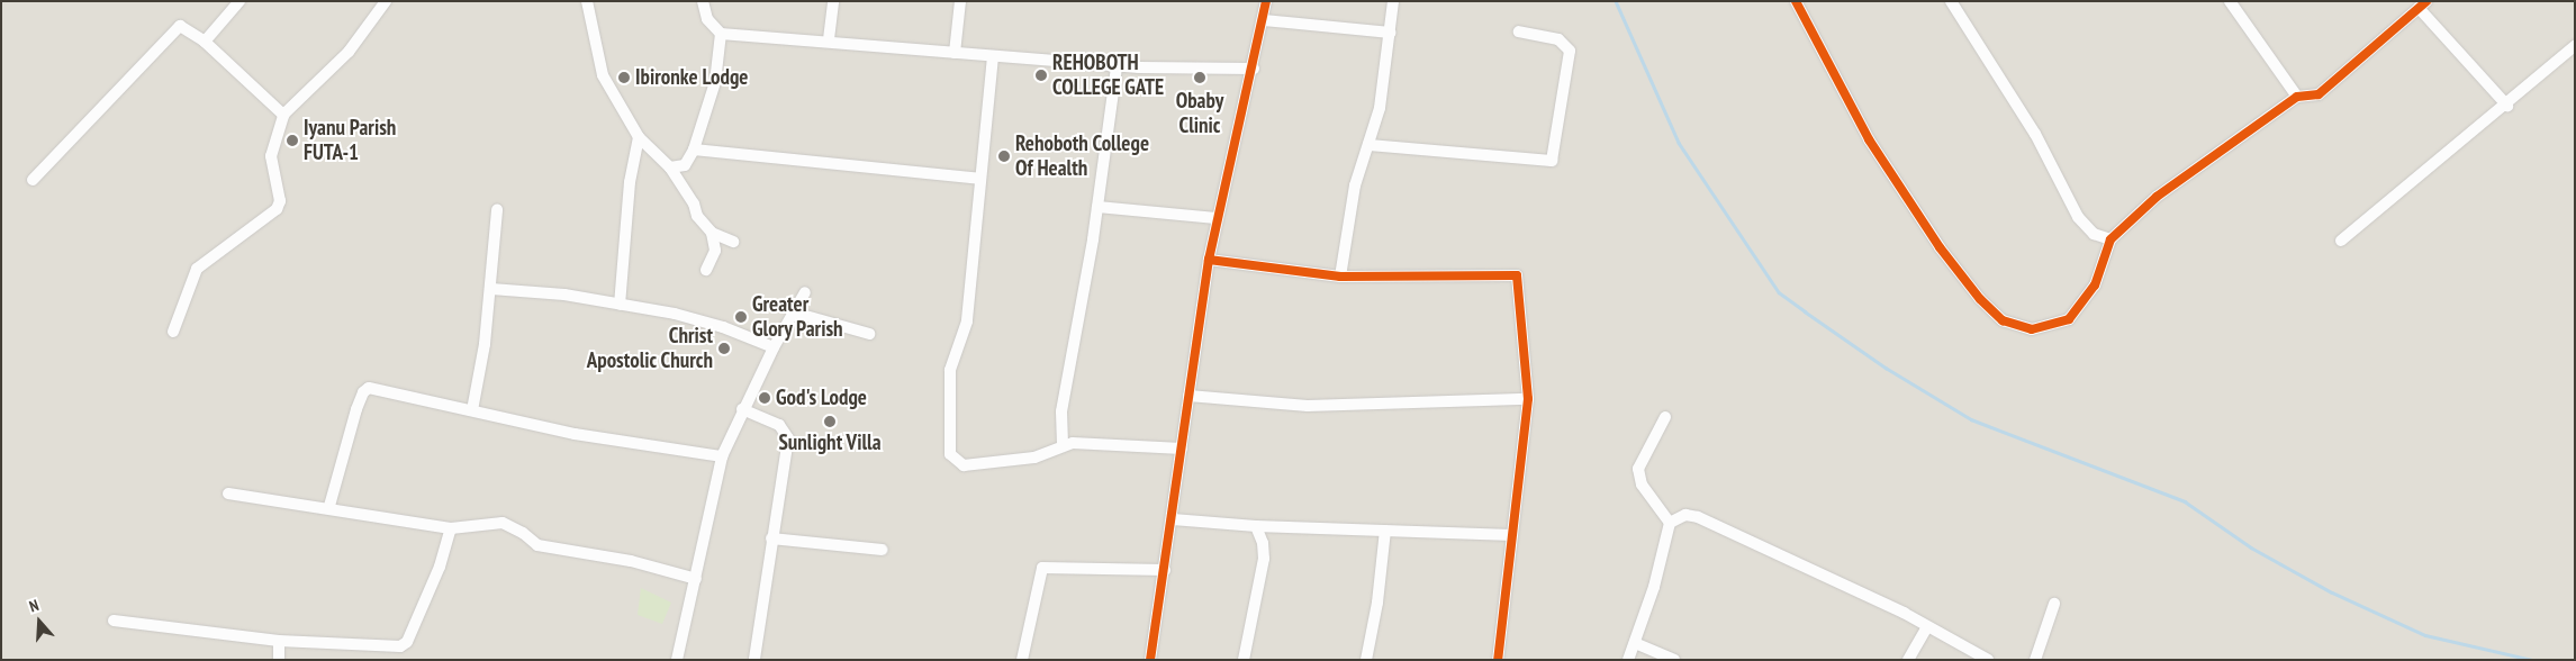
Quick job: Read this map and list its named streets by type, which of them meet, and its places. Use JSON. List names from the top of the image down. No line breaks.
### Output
{"places":["REHOBOTH COLLEGE GATE","Ibironke Lodge","Obaby Clinic","Iyanu Parish FUTA-1","Rehoboth College Of Health","Greater Glory Parish","Christ Apostolic Church","God's Lodge","Sunlight Villa"],"north":"top"}
